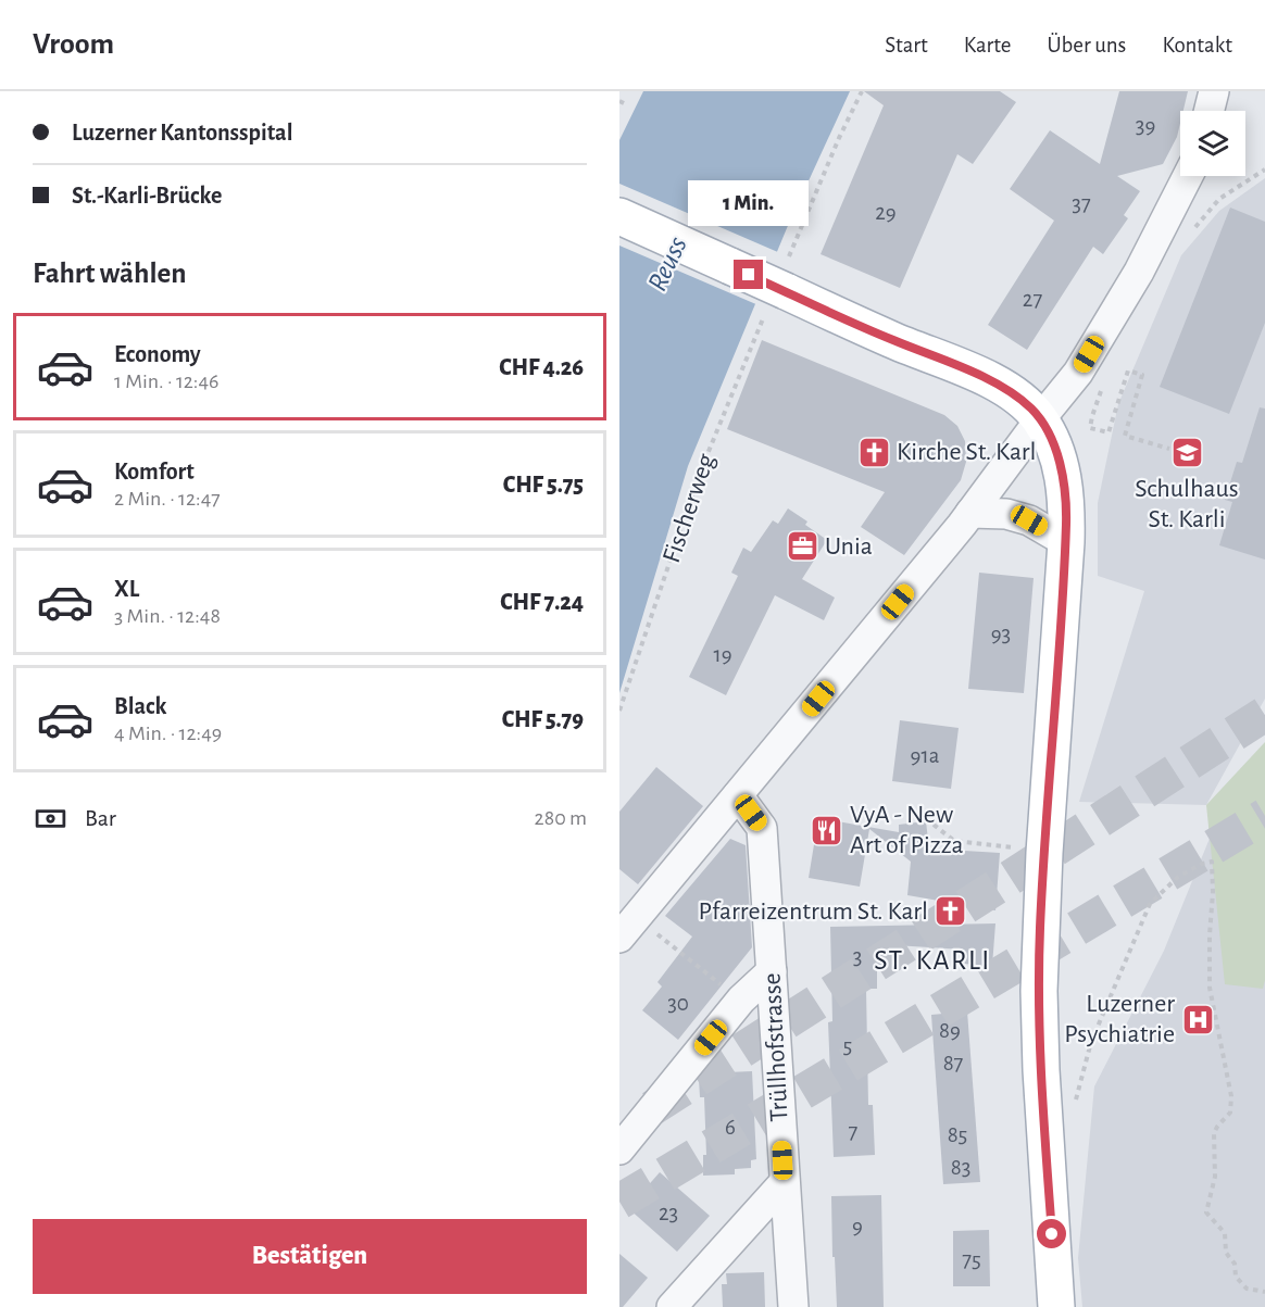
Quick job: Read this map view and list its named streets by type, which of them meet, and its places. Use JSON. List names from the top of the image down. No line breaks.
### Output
{"streets":{"street":["Trüllhofstrasse"],"path":["Fischerweg"]},"districts":["ST. KARLI"],"water":["Reuss"],"places":{"church":["Kirche St. Karl","Pfarreizentrum St. Karl"],"school or university":["Schulhaus St. Karli"],"office":["Unia"],"restaurant":["VyA - New Art of Pizza"],"hospital":["Luzerner Psychiatrie"]},"house_numbers":["39","37","29","27","93","19","91a","3","30","89","5","87","6","7","85","83","23","9","75"],"page":{"header":"Vroom","nav":["Start","Karte","Über uns","Kontakt"],"banner":["Luzerner Kantonsspital","St.-Karli-Brücke"],"bubble":"1 Min.","heading":"Fahrt wählen","list":[{"name":"Economy","note":"1 Min. · 12:46","value":"CHF 4.26"},{"name":"Komfort","note":"2 Min. · 12:47","value":"CHF 5.75"},{"name":"XL","note":"3 Min. · 12:48","value":"CHF 7.24"},{"name":"Black","note":"4 Min. · 12:49","value":"CHF 5.79"}],"pay":["Bar","280 m"],"buttons":"Bestätigen"}}
